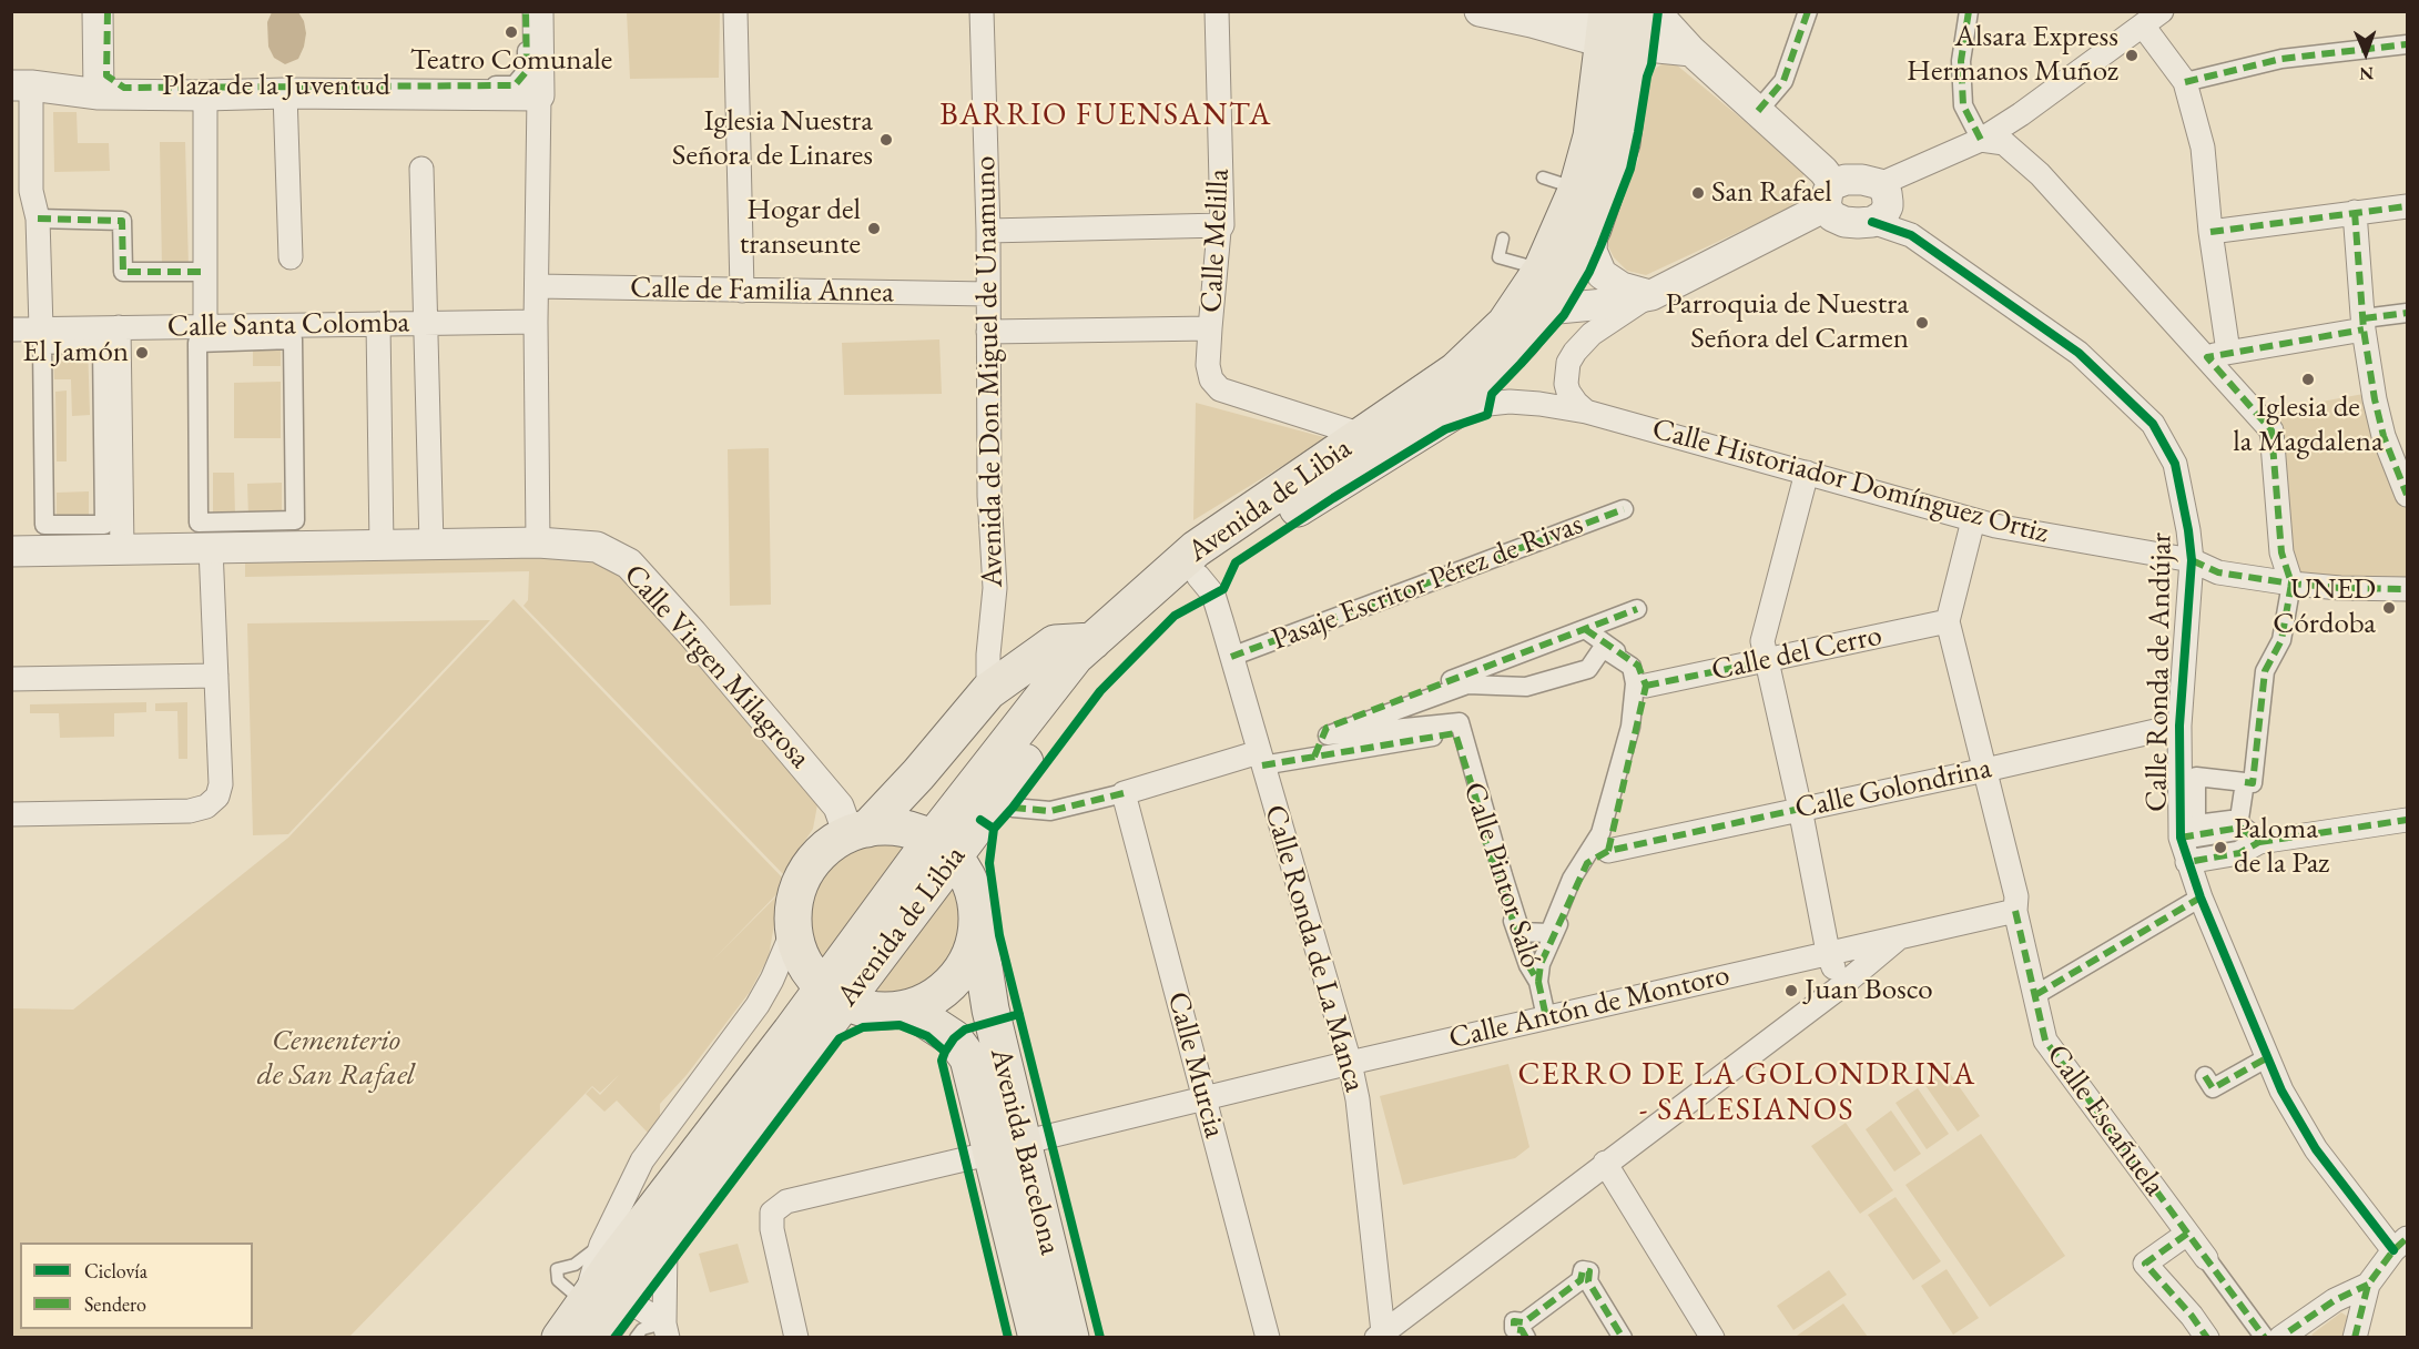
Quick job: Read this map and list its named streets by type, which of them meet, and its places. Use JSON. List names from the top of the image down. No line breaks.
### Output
{"streets":{"main road":["Avenida de Libia","Avenida Barcelona"],"street":["Plaza de la Juventud","Calle Melilla","Calle de Familia Annea","Calle Santa Colomba","Avenida de Don Miguel de Unamuno","Calle Historiador Domínguez Ortiz","Pasaje Escritor Pérez de Rivas","Calle del Cerro","Calle Virgen Milagrosa","Calle Ronda de Andújar","Calle Golondrina","Calle Pintor Saló","Calle Ronda de La Manca","Calle Antón de Montoro","Calle Murcia","Calle Escañuela"]},"crossings":[["Calle Melilla","Avenida de Don Miguel de Unamuno"],["Calle de Familia Annea","Avenida de Don Miguel de Unamuno"],["Calle Historiador Domínguez Ortiz","Avenida de Libia"],["Calle Historiador Domínguez Ortiz","Calle Ronda de Andújar"],["Avenida de Libia","Calle Ronda de La Manca"],["Avenida de Libia","Avenida Barcelona"],["Pasaje Escritor Pérez de Rivas","Calle Ronda de La Manca"],["Calle del Cerro","Calle Escañuela"],["Calle Ronda de Andújar","Calle Golondrina"],["Calle Golondrina","Calle Escañuela"],["Calle Pintor Saló","Calle Antón de Montoro"],["Calle Ronda de La Manca","Calle Antón de Montoro"],["Calle Antón de Montoro","Calle Murcia"],["Calle Antón de Montoro","Calle Escañuela"],["Calle Antón de Montoro","Avenida Barcelona"]],"districts":["BARRIO FUENSANTA","CERRO DE LA GOLONDRINA - SALESIANOS"],"parks":["Cementerio de San Rafael"],"places":["Teatro Comunale","Alsara Express Hermanos Muñoz","Iglesia Nuestra Señora de Linares","San Rafael","Hogar del transeunte","Parroquia de Nuestra Señora del Carmen","El Jamón","Iglesia de la Magdalena","UNED Córdoba","Paloma de la Paz","Juan Bosco"],"legend":["Ciclovía","Sendero"],"north":"bottom"}
